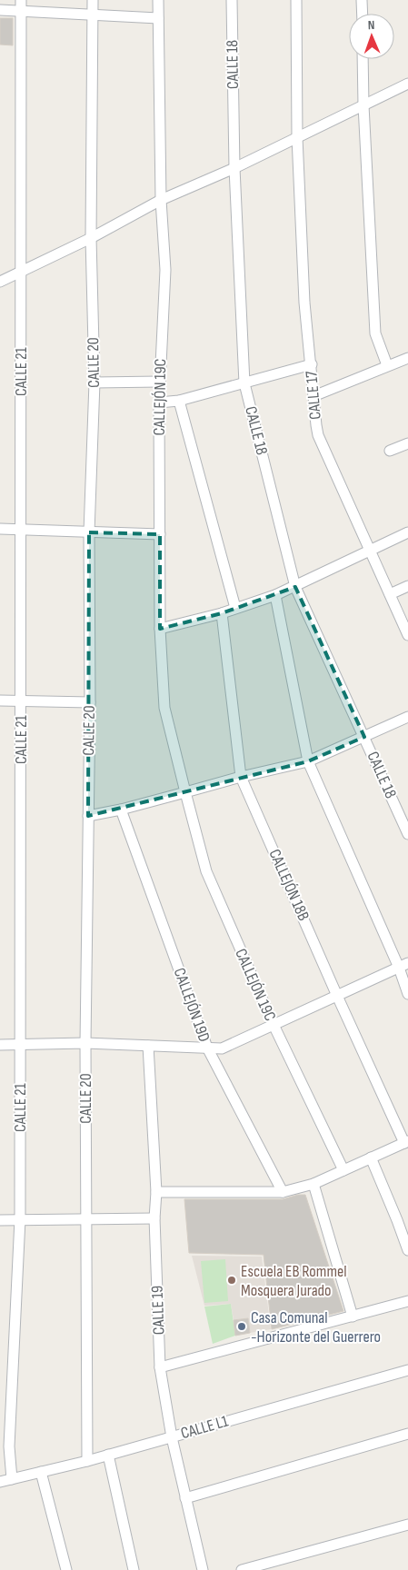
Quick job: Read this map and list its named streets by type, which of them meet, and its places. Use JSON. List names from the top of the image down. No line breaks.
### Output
{"streets":{"street":["CALLE 18","CALLE 20","CALLE 21","CALLE 17","CALLEJÓN 19C","CALLEJÓN 18B","CALLEJÓN 19D","CALLE 19","CALLE L1"]},"crossings":[["CALLE 20","CALLE L1"],["CALLE 21","CALLE L1"],["CALLE 19","CALLE L1"]],"places":["Escuela EB Rommel Mosquera Jurado","Casa Comunal -Horizonte del Guerrero"],"north":"top"}
